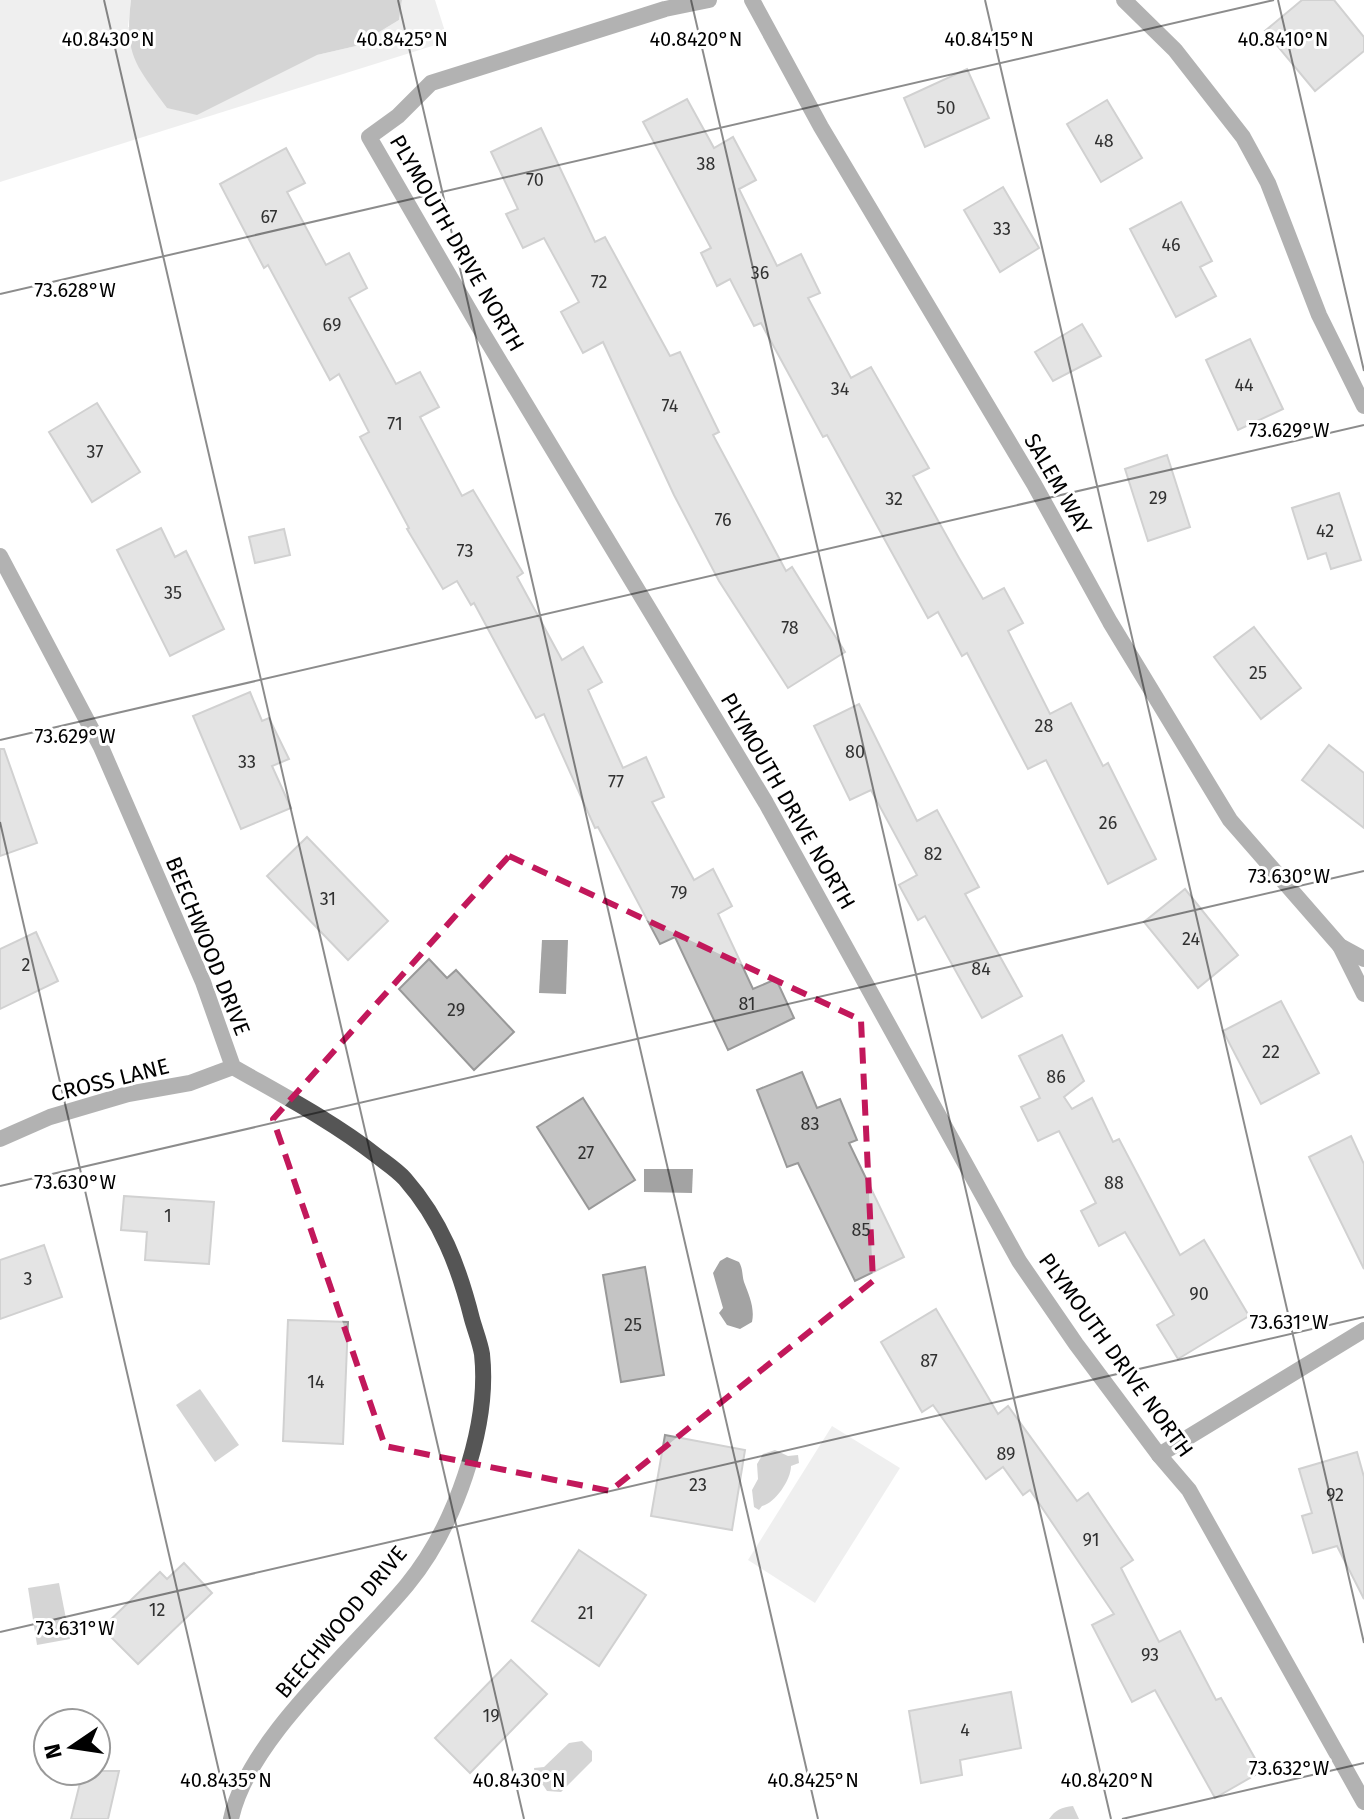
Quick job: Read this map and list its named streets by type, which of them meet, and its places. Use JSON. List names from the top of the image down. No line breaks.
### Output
{"streets":{"street":["PLYMOUTH DRIVE NORTH","SALEM WAY","BEECHWOOD DRIVE","CROSS LANE"]},"crossings":[["BEECHWOOD DRIVE","CROSS LANE"]],"house_numbers":["50","48","38","70","67","33","46","36","72","69","44","34","74","71","37","29","32","76","42","73","35","78","25","28","80","33","77","26","82","79","31","24","2","84","81","29","22","86","83","27","88","1","85","3","90","25","87","14","89","23","92","91","12","21","93","19","4"],"north":"left","coordinates":["40.8430°N","40.8425°N","40.8420°N","40.8415°N","40.8410°N","73.628°W","73.629°W","73.630°W","73.631°W","73.632°W","40.8435°N"]}
